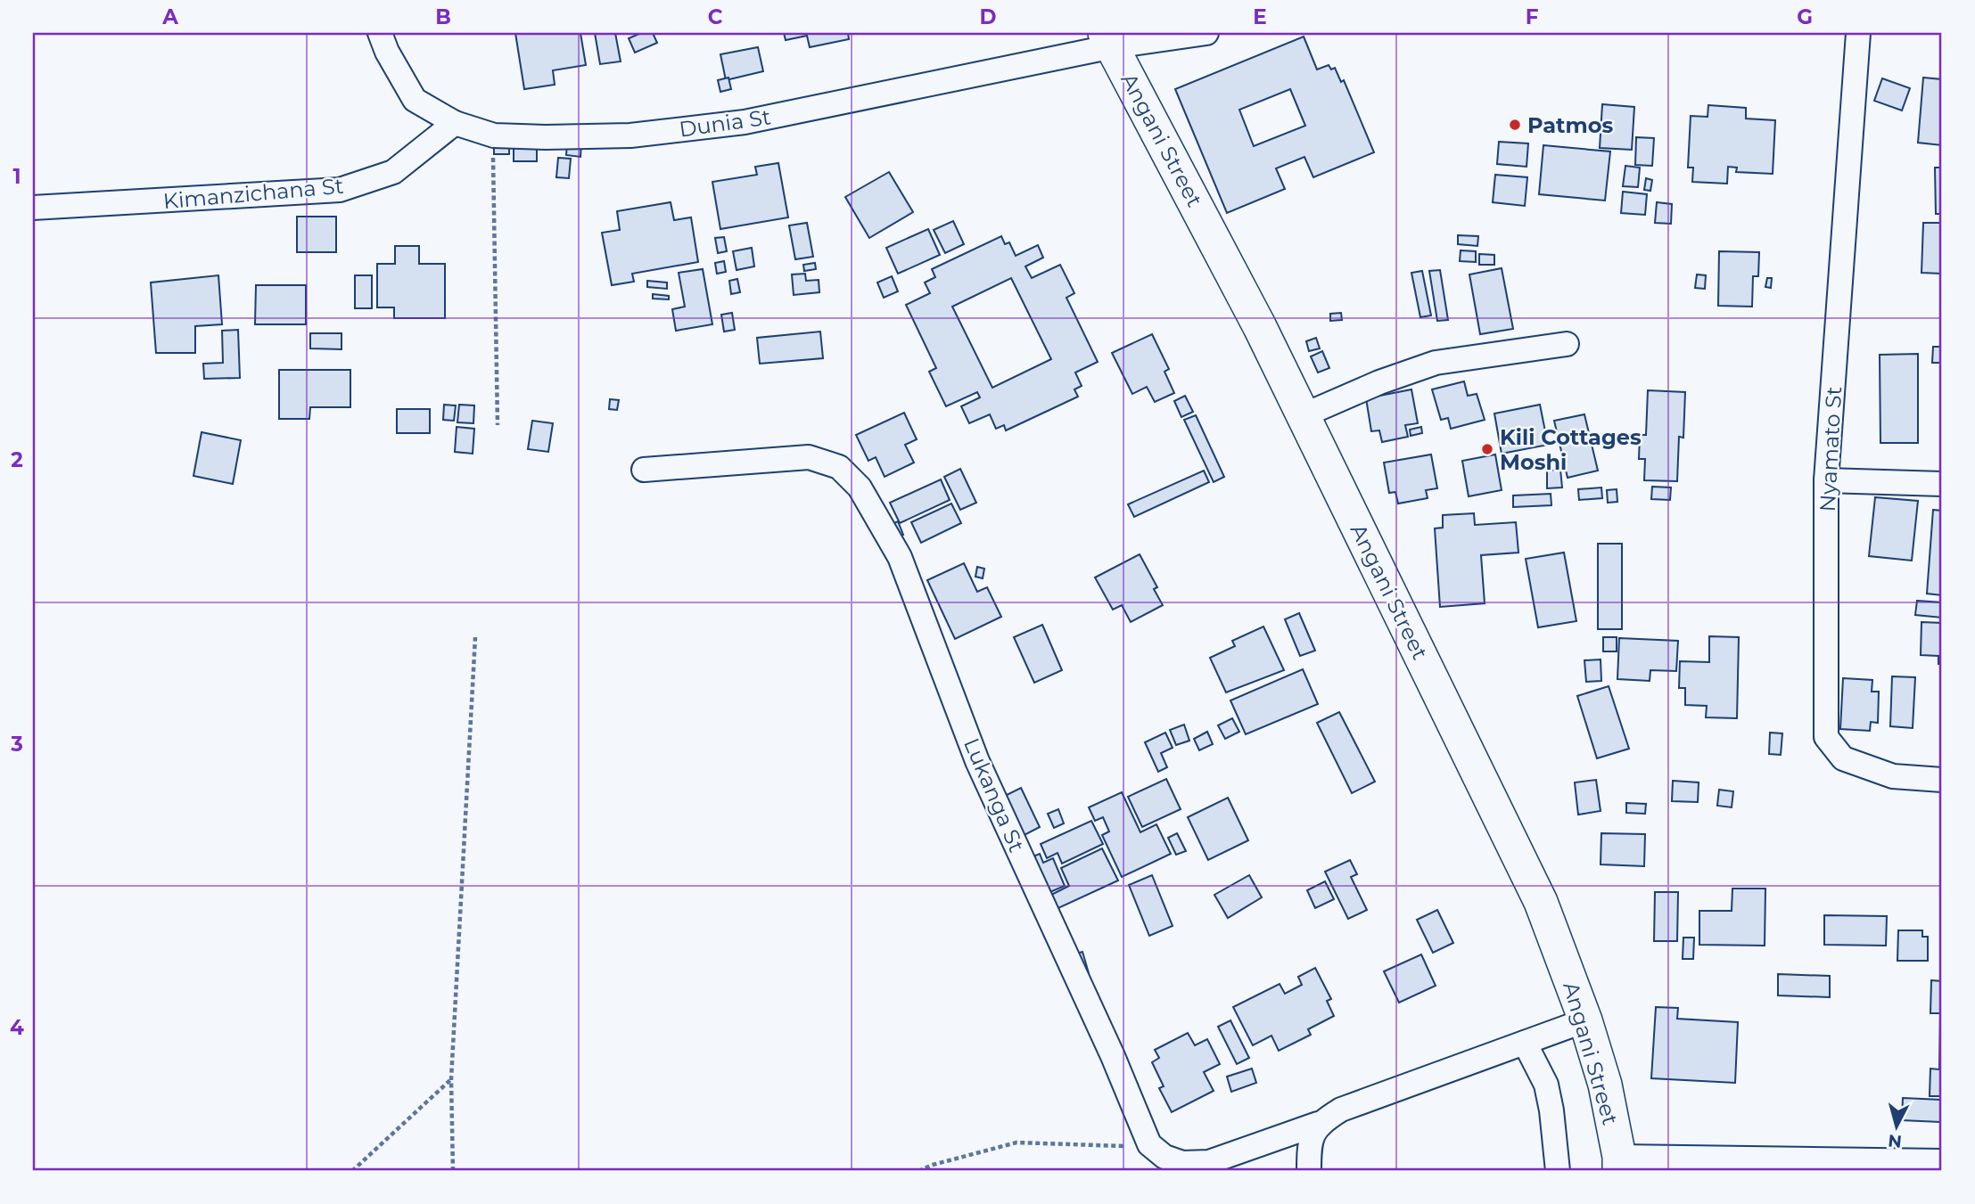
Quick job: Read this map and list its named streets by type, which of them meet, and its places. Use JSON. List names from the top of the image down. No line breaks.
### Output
{"streets":{"street":["Dunia St","Angani Street","Kimanzichana St","Nyamato St","Lukanga St"]},"crossings":[["Dunia St","Angani Street"],["Dunia St","Kimanzichana St"]],"places":["Patmos","Kili Cottages Moshi"],"north":"bottom","grid":{"columns":["A","B","C","D","E","F","G"],"rows":["1","2","3","4"]}}
